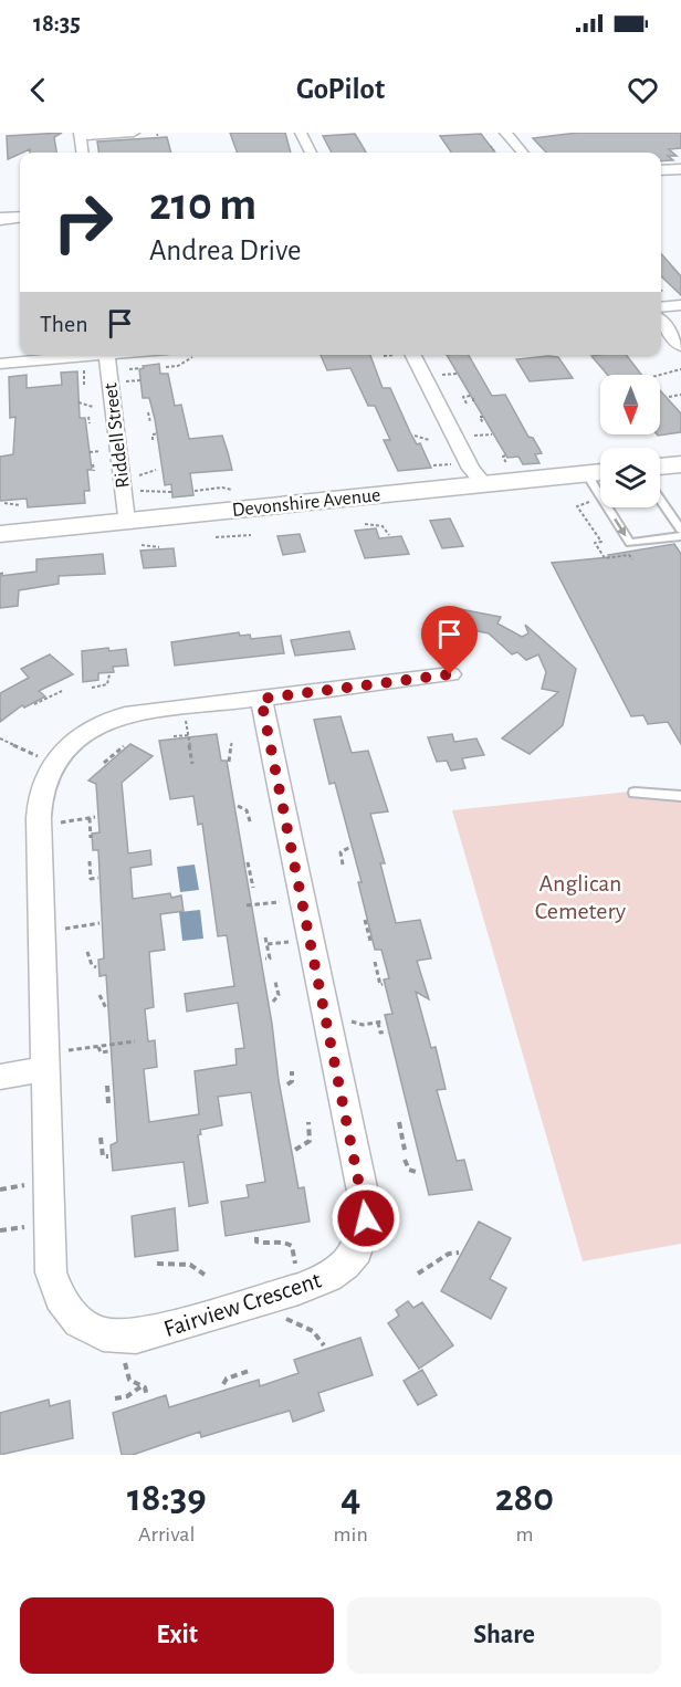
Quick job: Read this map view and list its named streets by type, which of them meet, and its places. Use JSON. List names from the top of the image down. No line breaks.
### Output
{"streets":{"main road":["Devonshire Avenue"],"street":["Riddell Street","Fairview Crescent"]},"crossings":[["Riddell Street","Devonshire Avenue"]],"parks":["Anglican Cemetery"],"north":"bottom","page":{"status":"18:35","header":"GoPilot","turn":["210 m","Andrea Drive"],"then":"Then","eta":["18:39","Arrival","4","min","280","m"],"buttons":["Exit","Share"]}}
